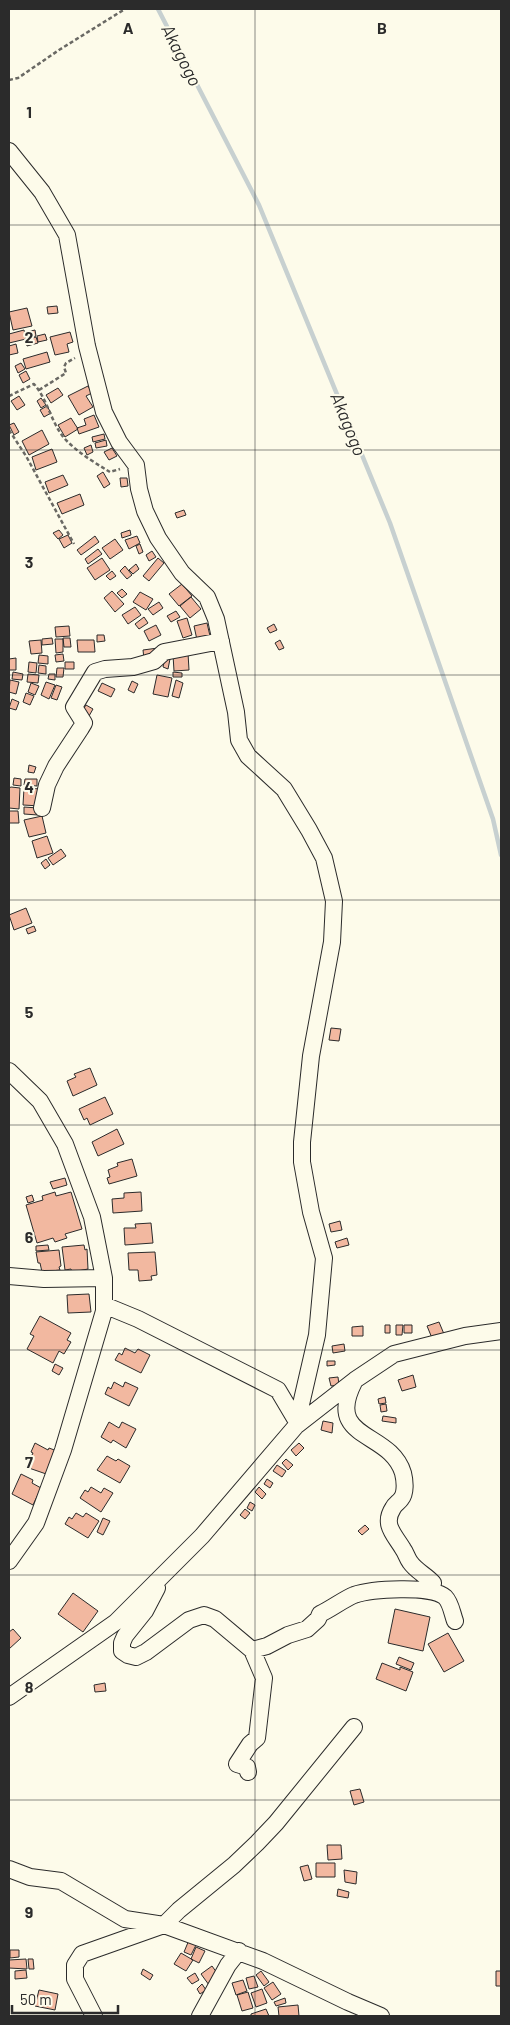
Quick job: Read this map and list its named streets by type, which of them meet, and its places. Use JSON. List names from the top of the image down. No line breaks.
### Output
{"water":["Akagogo"],"scale_bar":"50 m","grid":{"columns":["A","B"],"rows":["1","2","3","4","5","6","7","8","9"]}}
